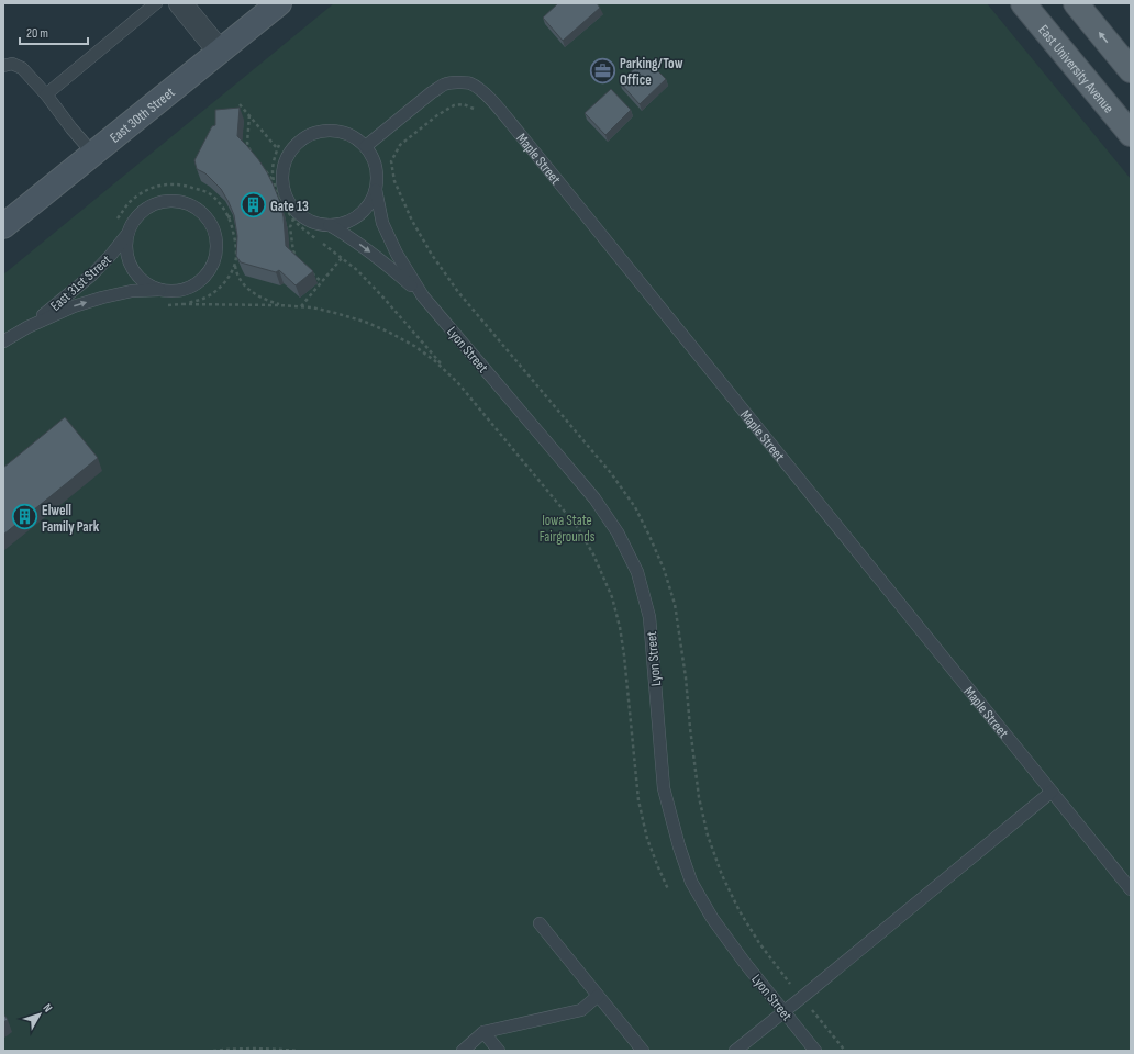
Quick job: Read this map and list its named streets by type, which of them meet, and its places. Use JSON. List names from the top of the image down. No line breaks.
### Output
{"streets":{"main road":["East University Avenue","East 30th Street"],"lane":["Maple Street","East 31st Street","Lyon Street"]},"parks":["Iowa State Fairgrounds"],"places":{"office":["Parking/Tow Office"],"building":["Gate 13","Elwell Family Park"]},"scale_bar":"20 m","north":"top right"}
